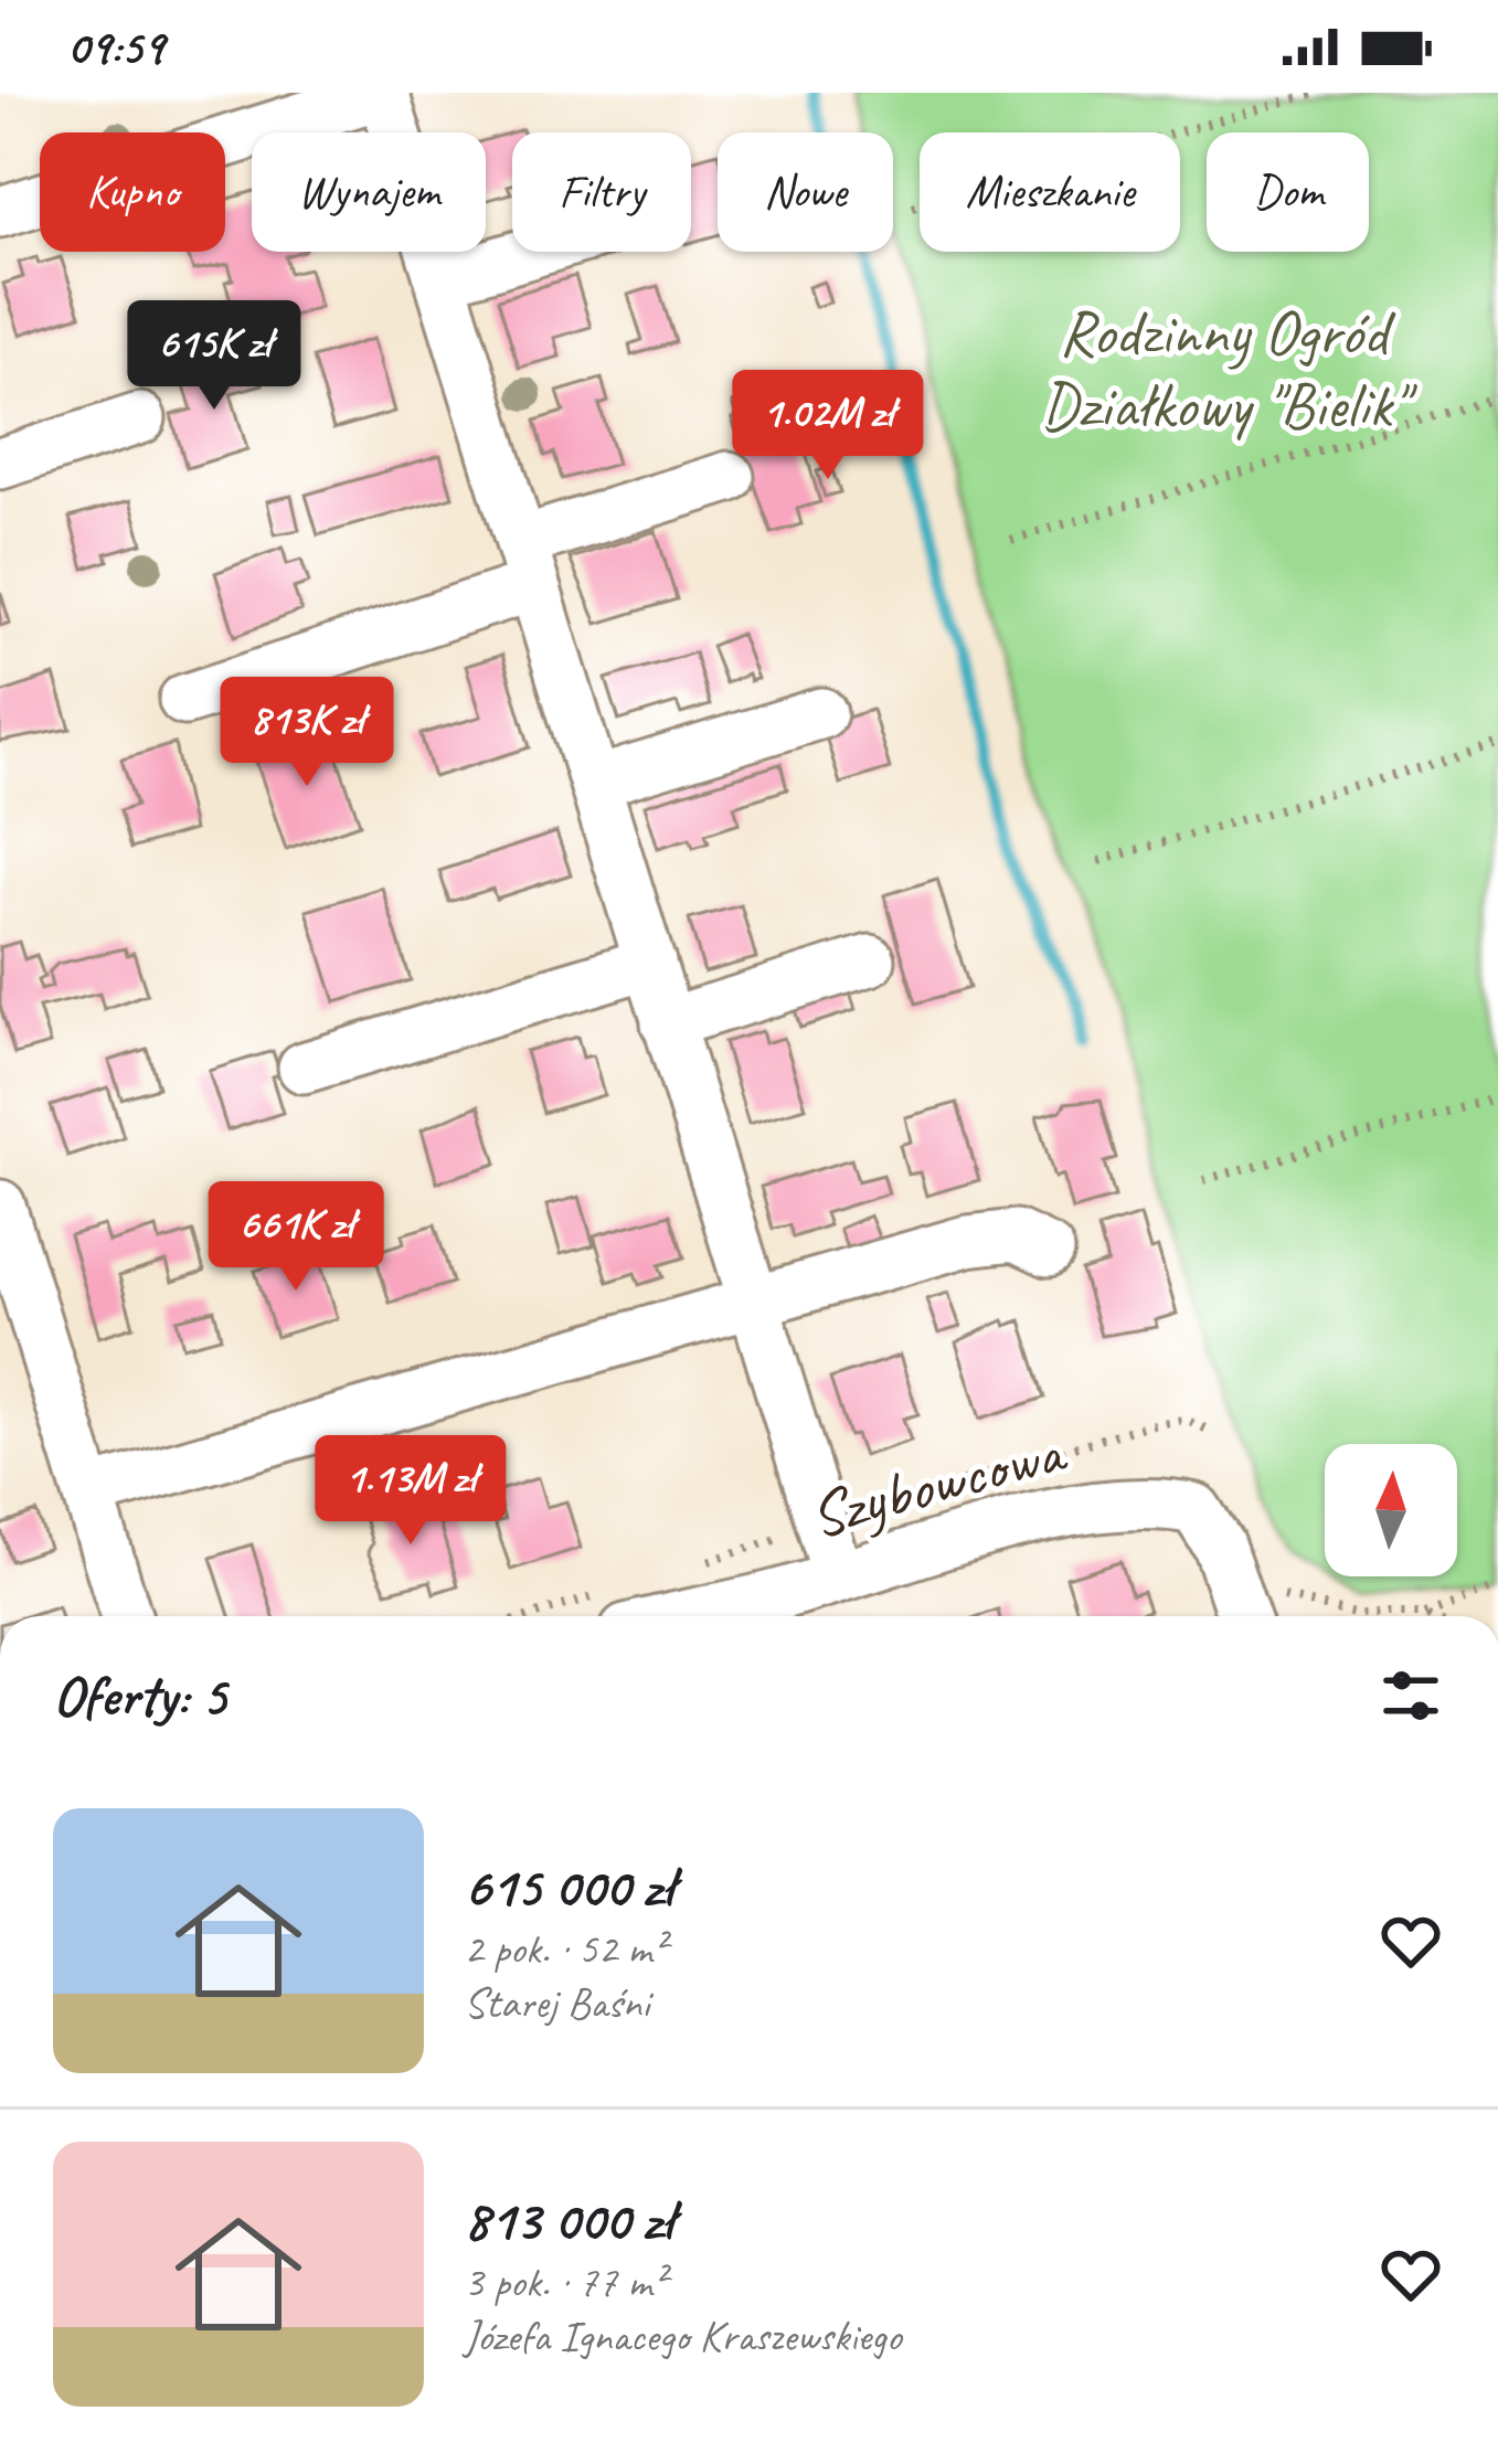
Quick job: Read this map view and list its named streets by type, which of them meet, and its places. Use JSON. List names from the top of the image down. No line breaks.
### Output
{"streets":{"street":["Szybowcowa"]},"parks":["Rodzinny Ogród Działkowy \"Bielik\""],"north":"top","page":{"status":"09:59","chip":["Kupno","Wynajem","Filtry","Nowe","Mieszkanie","Dom"],"price":["615K zł","1.02M zł","813K zł","661K zł","1.13M zł"],"heading":"Oferty: 5","list":[{"name":"615 000 zł","note":"2 pok. · 52 m² · Starej Baśni"},{"name":"813 000 zł","note":"3 pok. · 77 m² · Józefa Ignacego Kraszewskiego"}]}}
